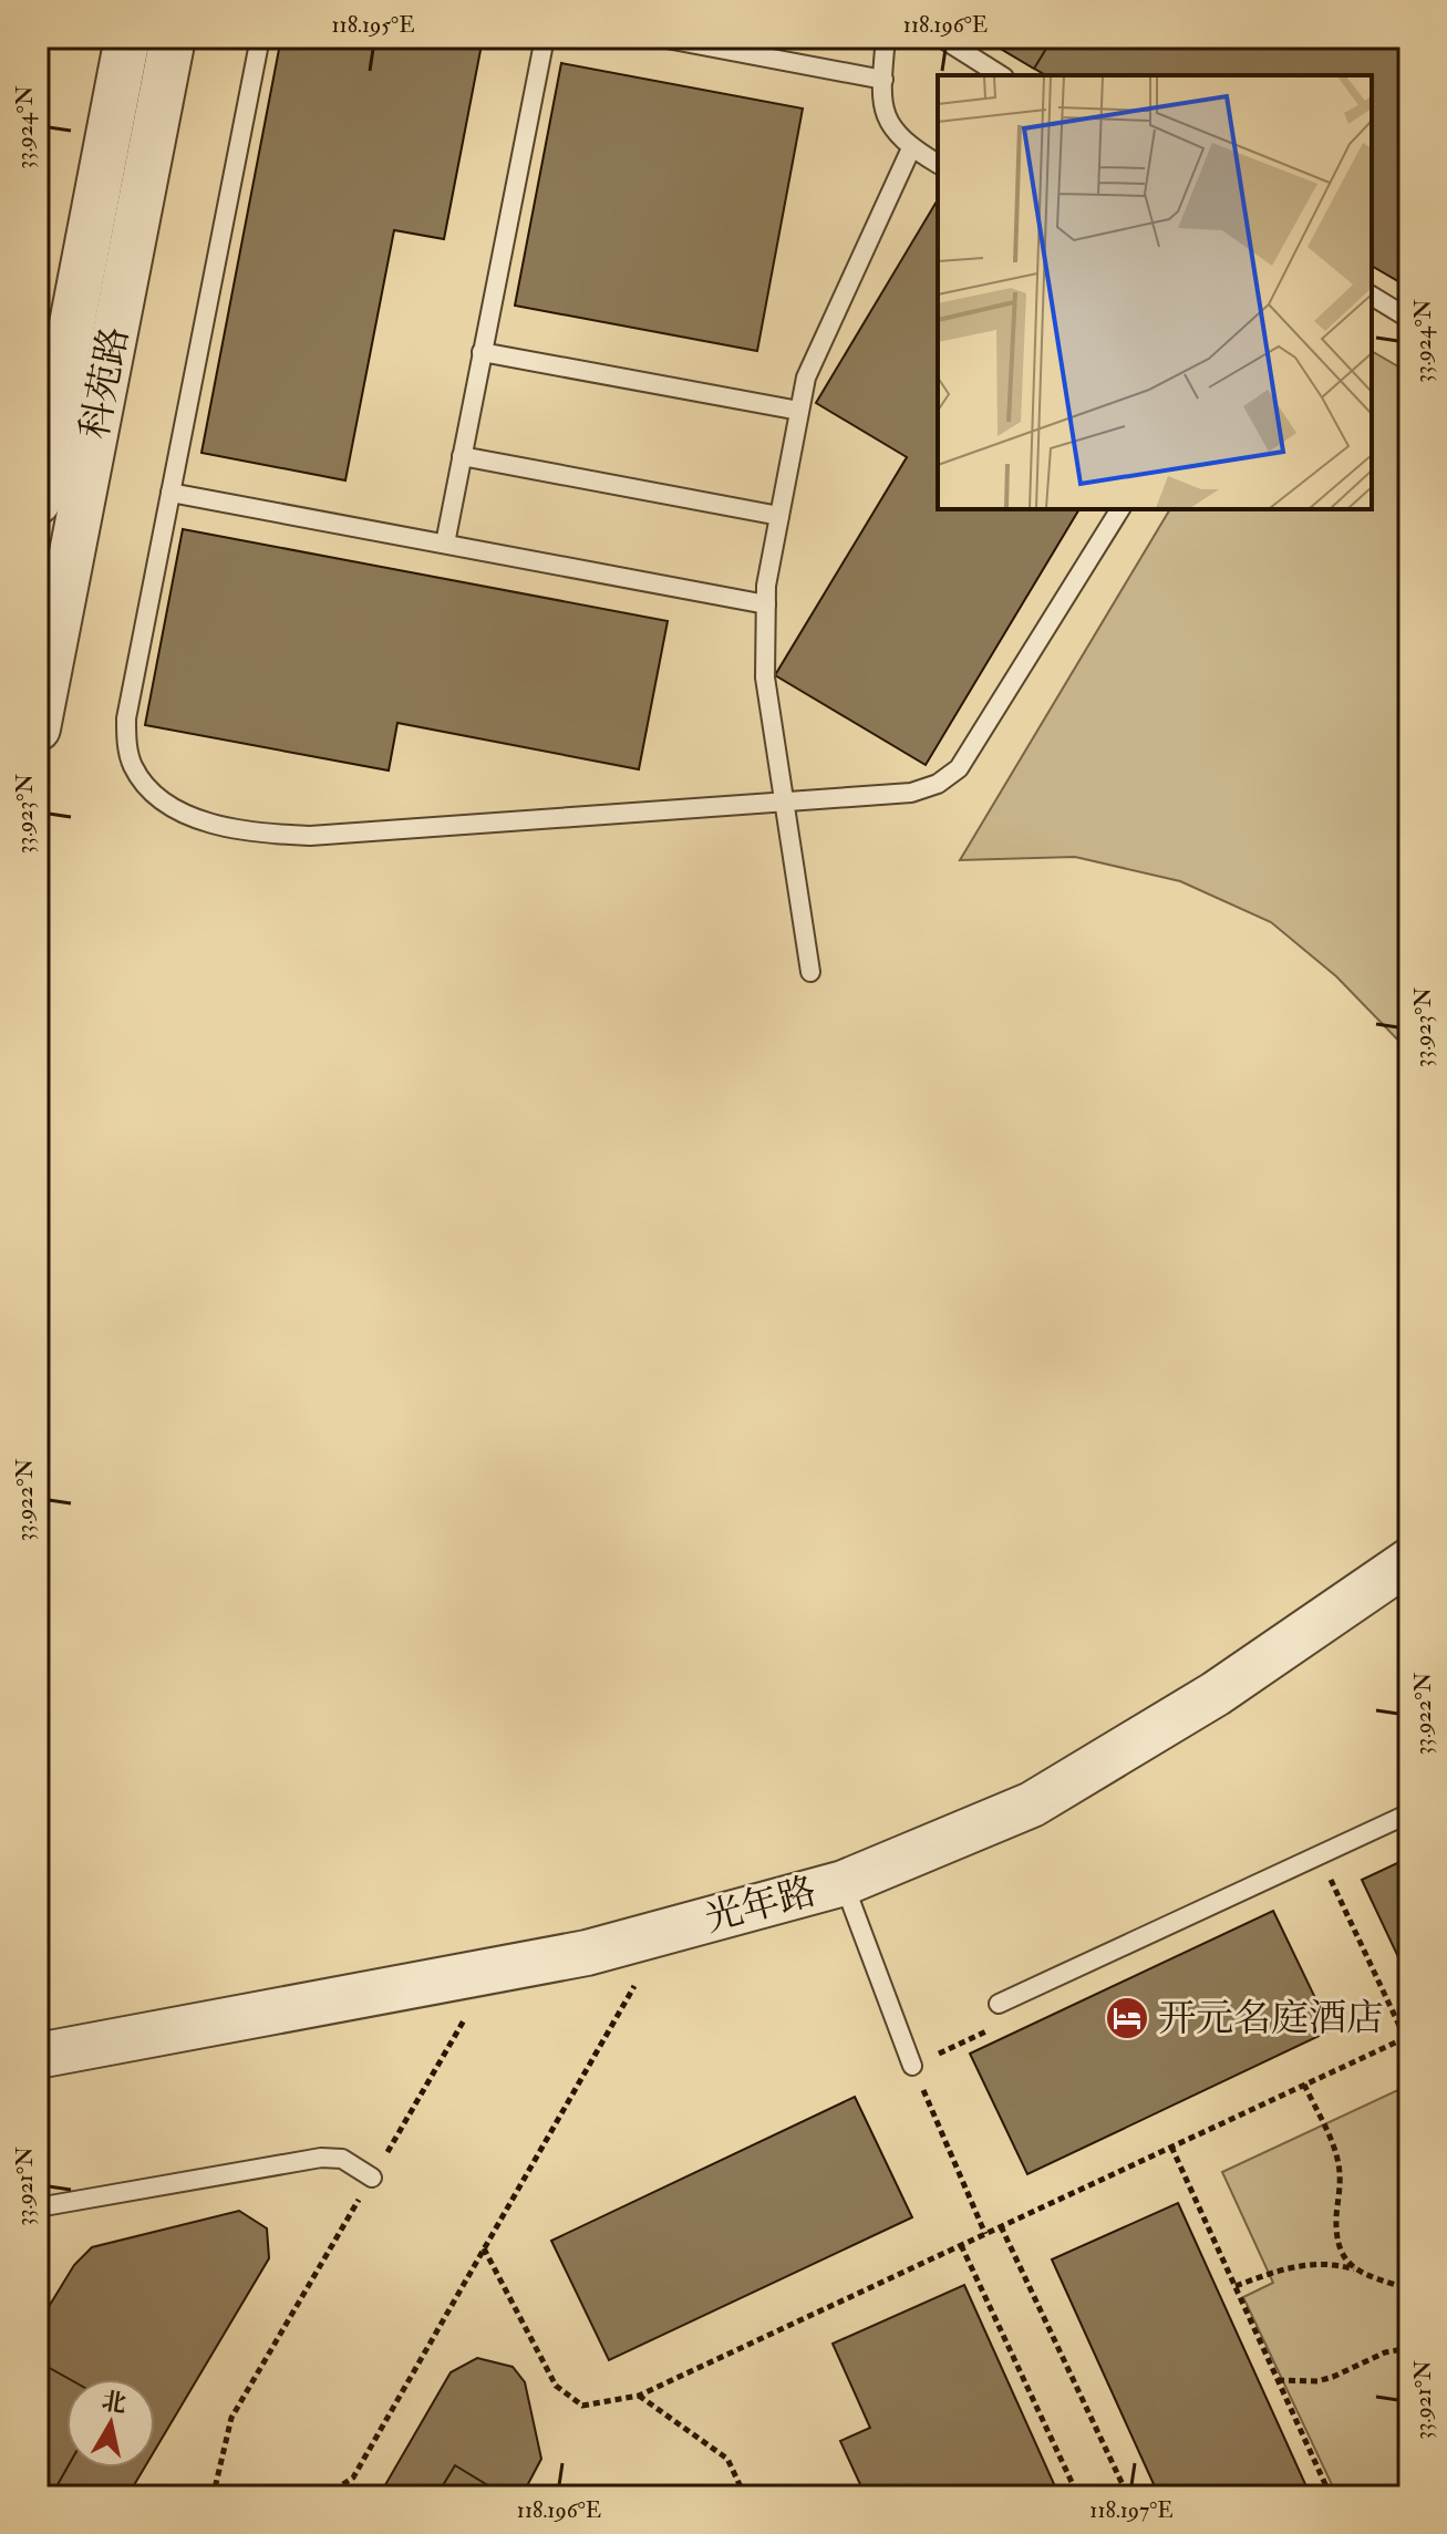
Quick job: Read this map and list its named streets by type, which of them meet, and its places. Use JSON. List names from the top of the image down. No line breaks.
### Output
{"streets":{"street":["科苑路","光年路"]},"places":{"hotel":["开元名庭酒店"]},"north":"top","coordinates":["118.195°E","118.196°E","33.924°N","33.923°N","33.922°N","33.921°N","118.197°E"]}
